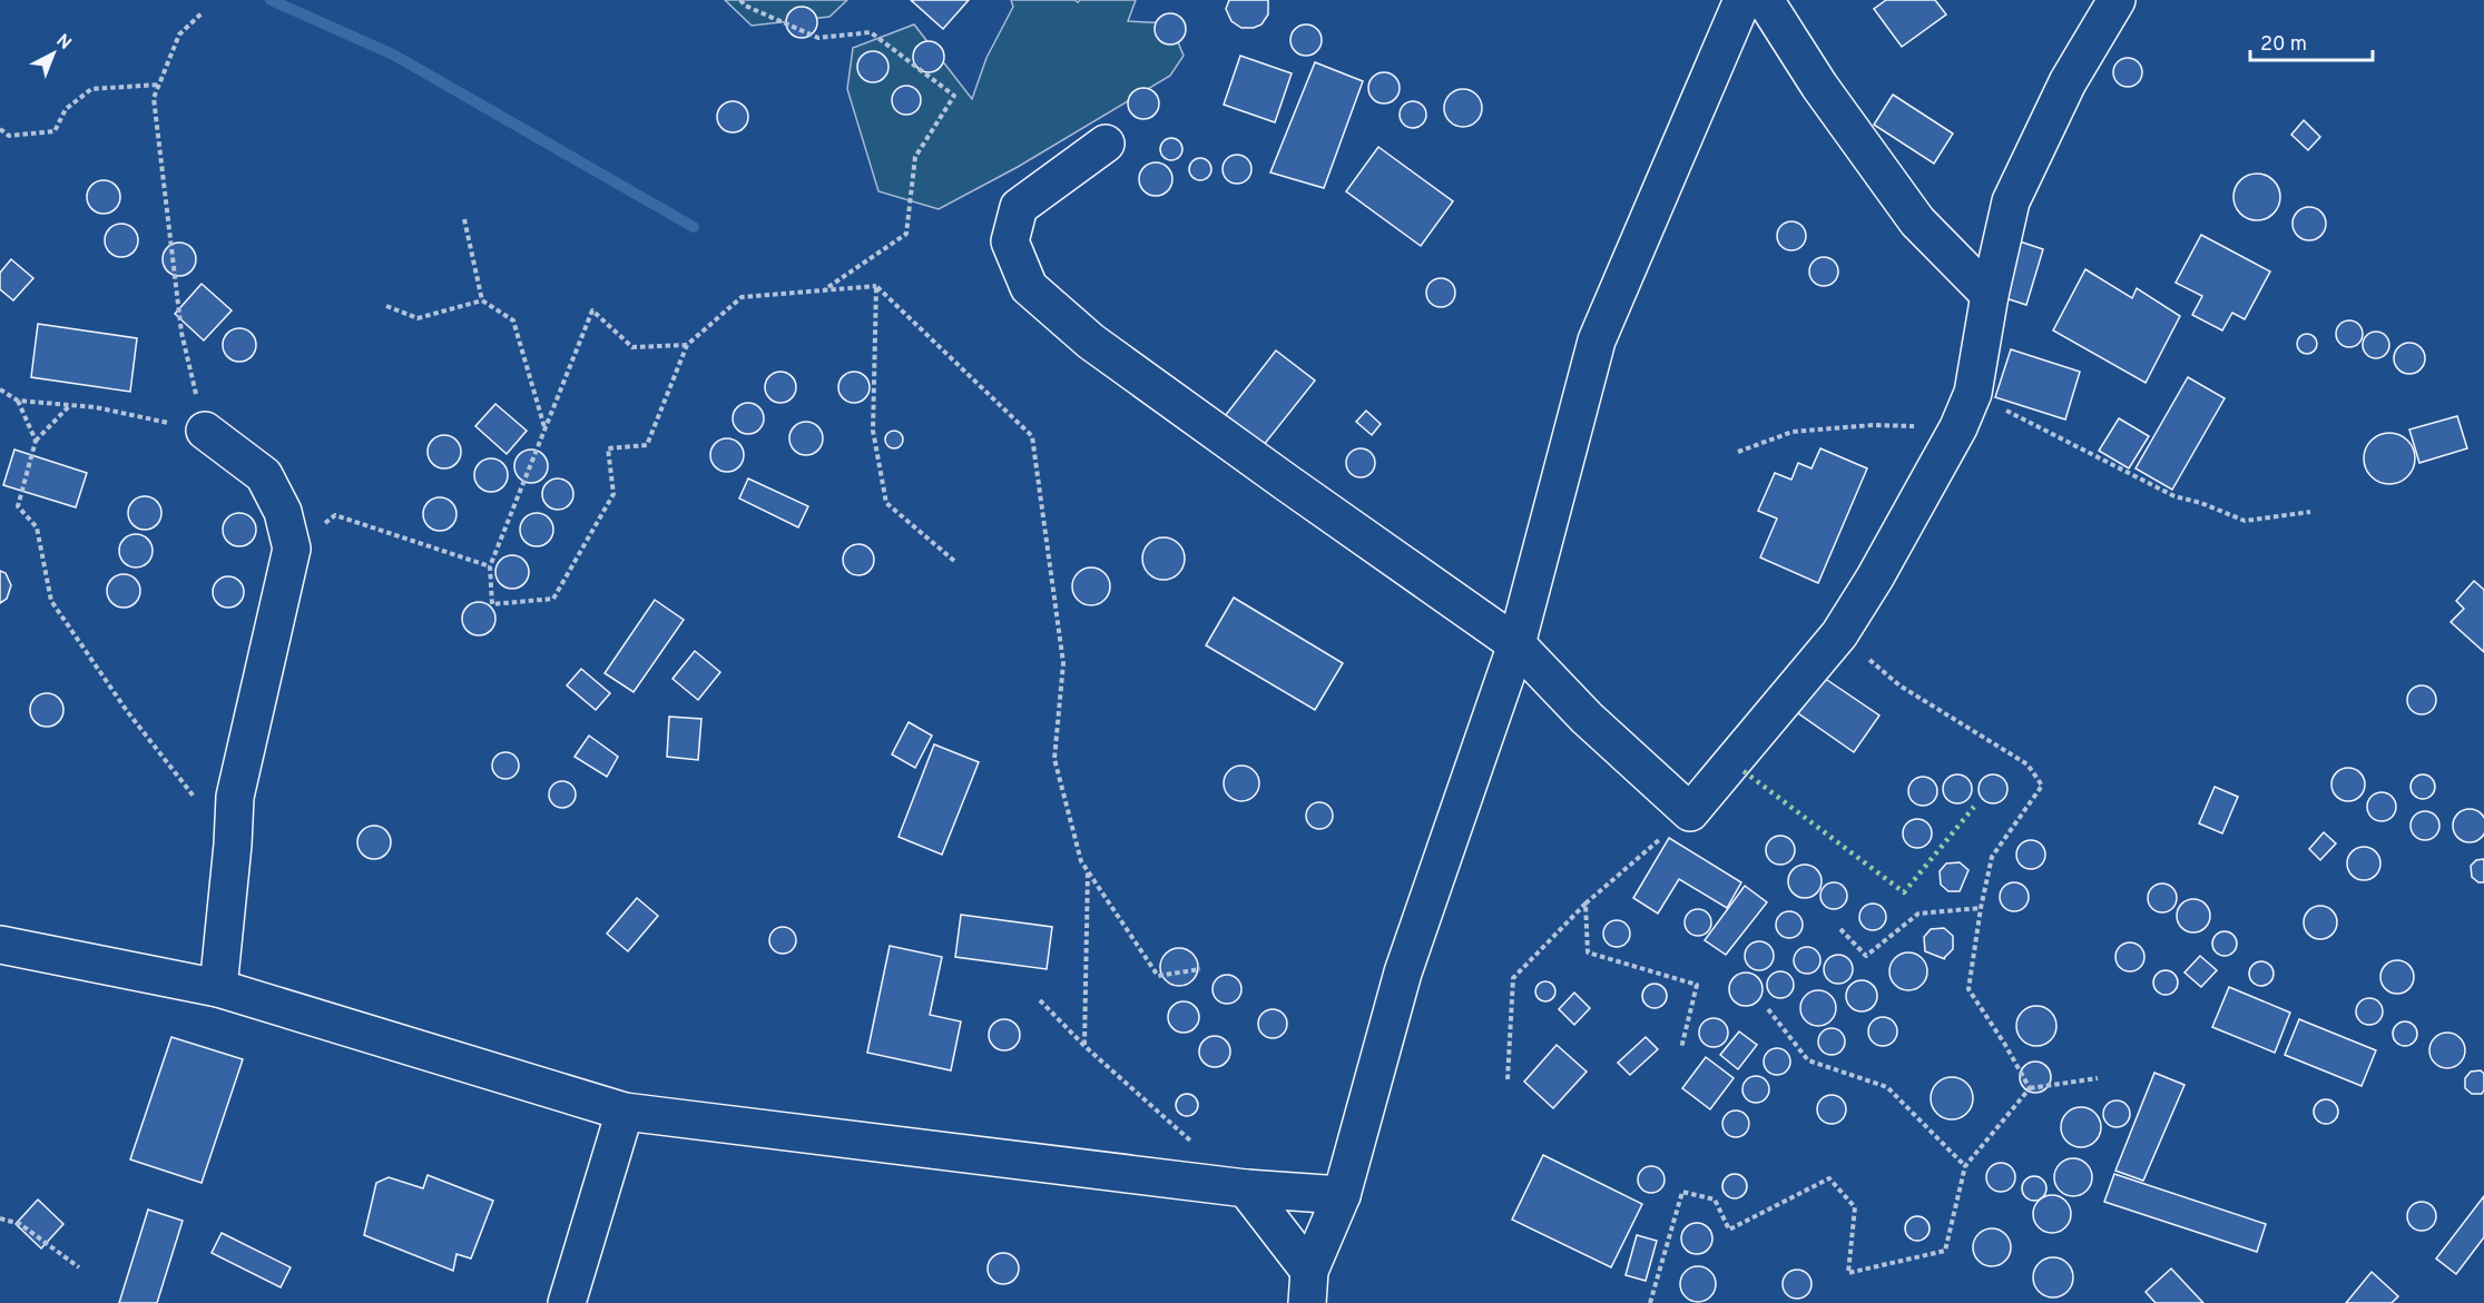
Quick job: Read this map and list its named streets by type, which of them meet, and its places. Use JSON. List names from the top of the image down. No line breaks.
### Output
{"scale_bar":"20 m","north":"top right"}
